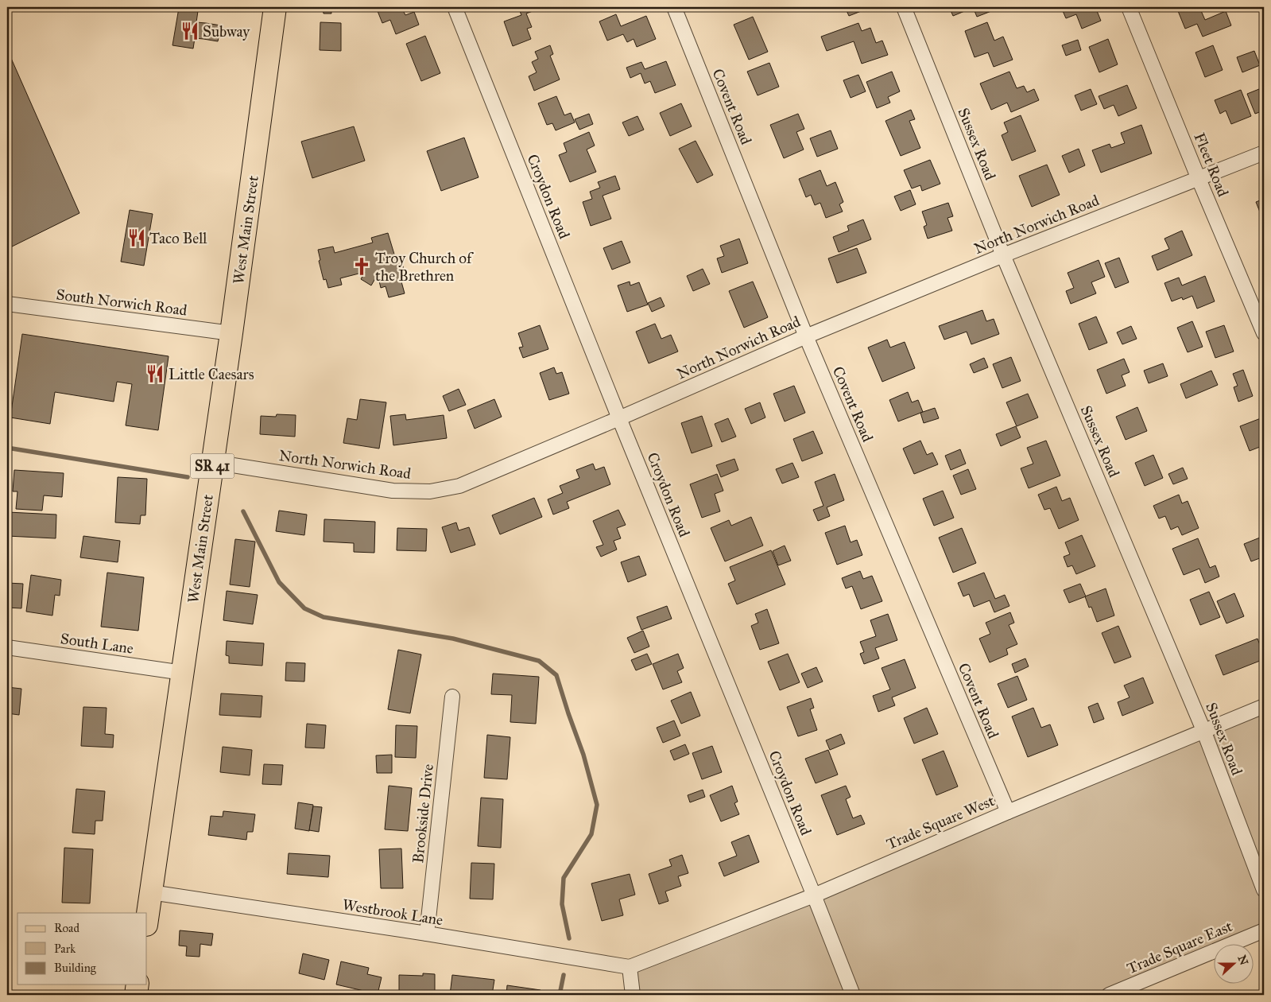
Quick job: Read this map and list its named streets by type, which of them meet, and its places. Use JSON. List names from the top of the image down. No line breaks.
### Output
{"streets":{"main road":["West Main Street","SR 41"],"street":["Covent Road","Sussex Road","Fleet Road","Croydon Road","North Norwich Road","South Norwich Road","South Lane","Brookside Drive","Trade Square West","Westbrook Lane","Trade Square East"]},"crossings":[["Covent Road","North Norwich Road"],["Covent Road","Trade Square West"],["Sussex Road","North Norwich Road"],["Sussex Road","Trade Square West"],["Fleet Road","North Norwich Road"],["Croydon Road","North Norwich Road"],["Croydon Road","Trade Square West"],["North Norwich Road","West Main Street"],["West Main Street","South Norwich Road"],["West Main Street","South Lane"],["West Main Street","Westbrook Lane"],["Brookside Drive","Westbrook Lane"],["Trade Square West","Westbrook Lane"]],"places":{"restaurant":["Subway","Taco Bell","Little Caesars"],"church":["Troy Church of the Brethren"]},"legend":["Road","Park","Building"],"north":"right"}
